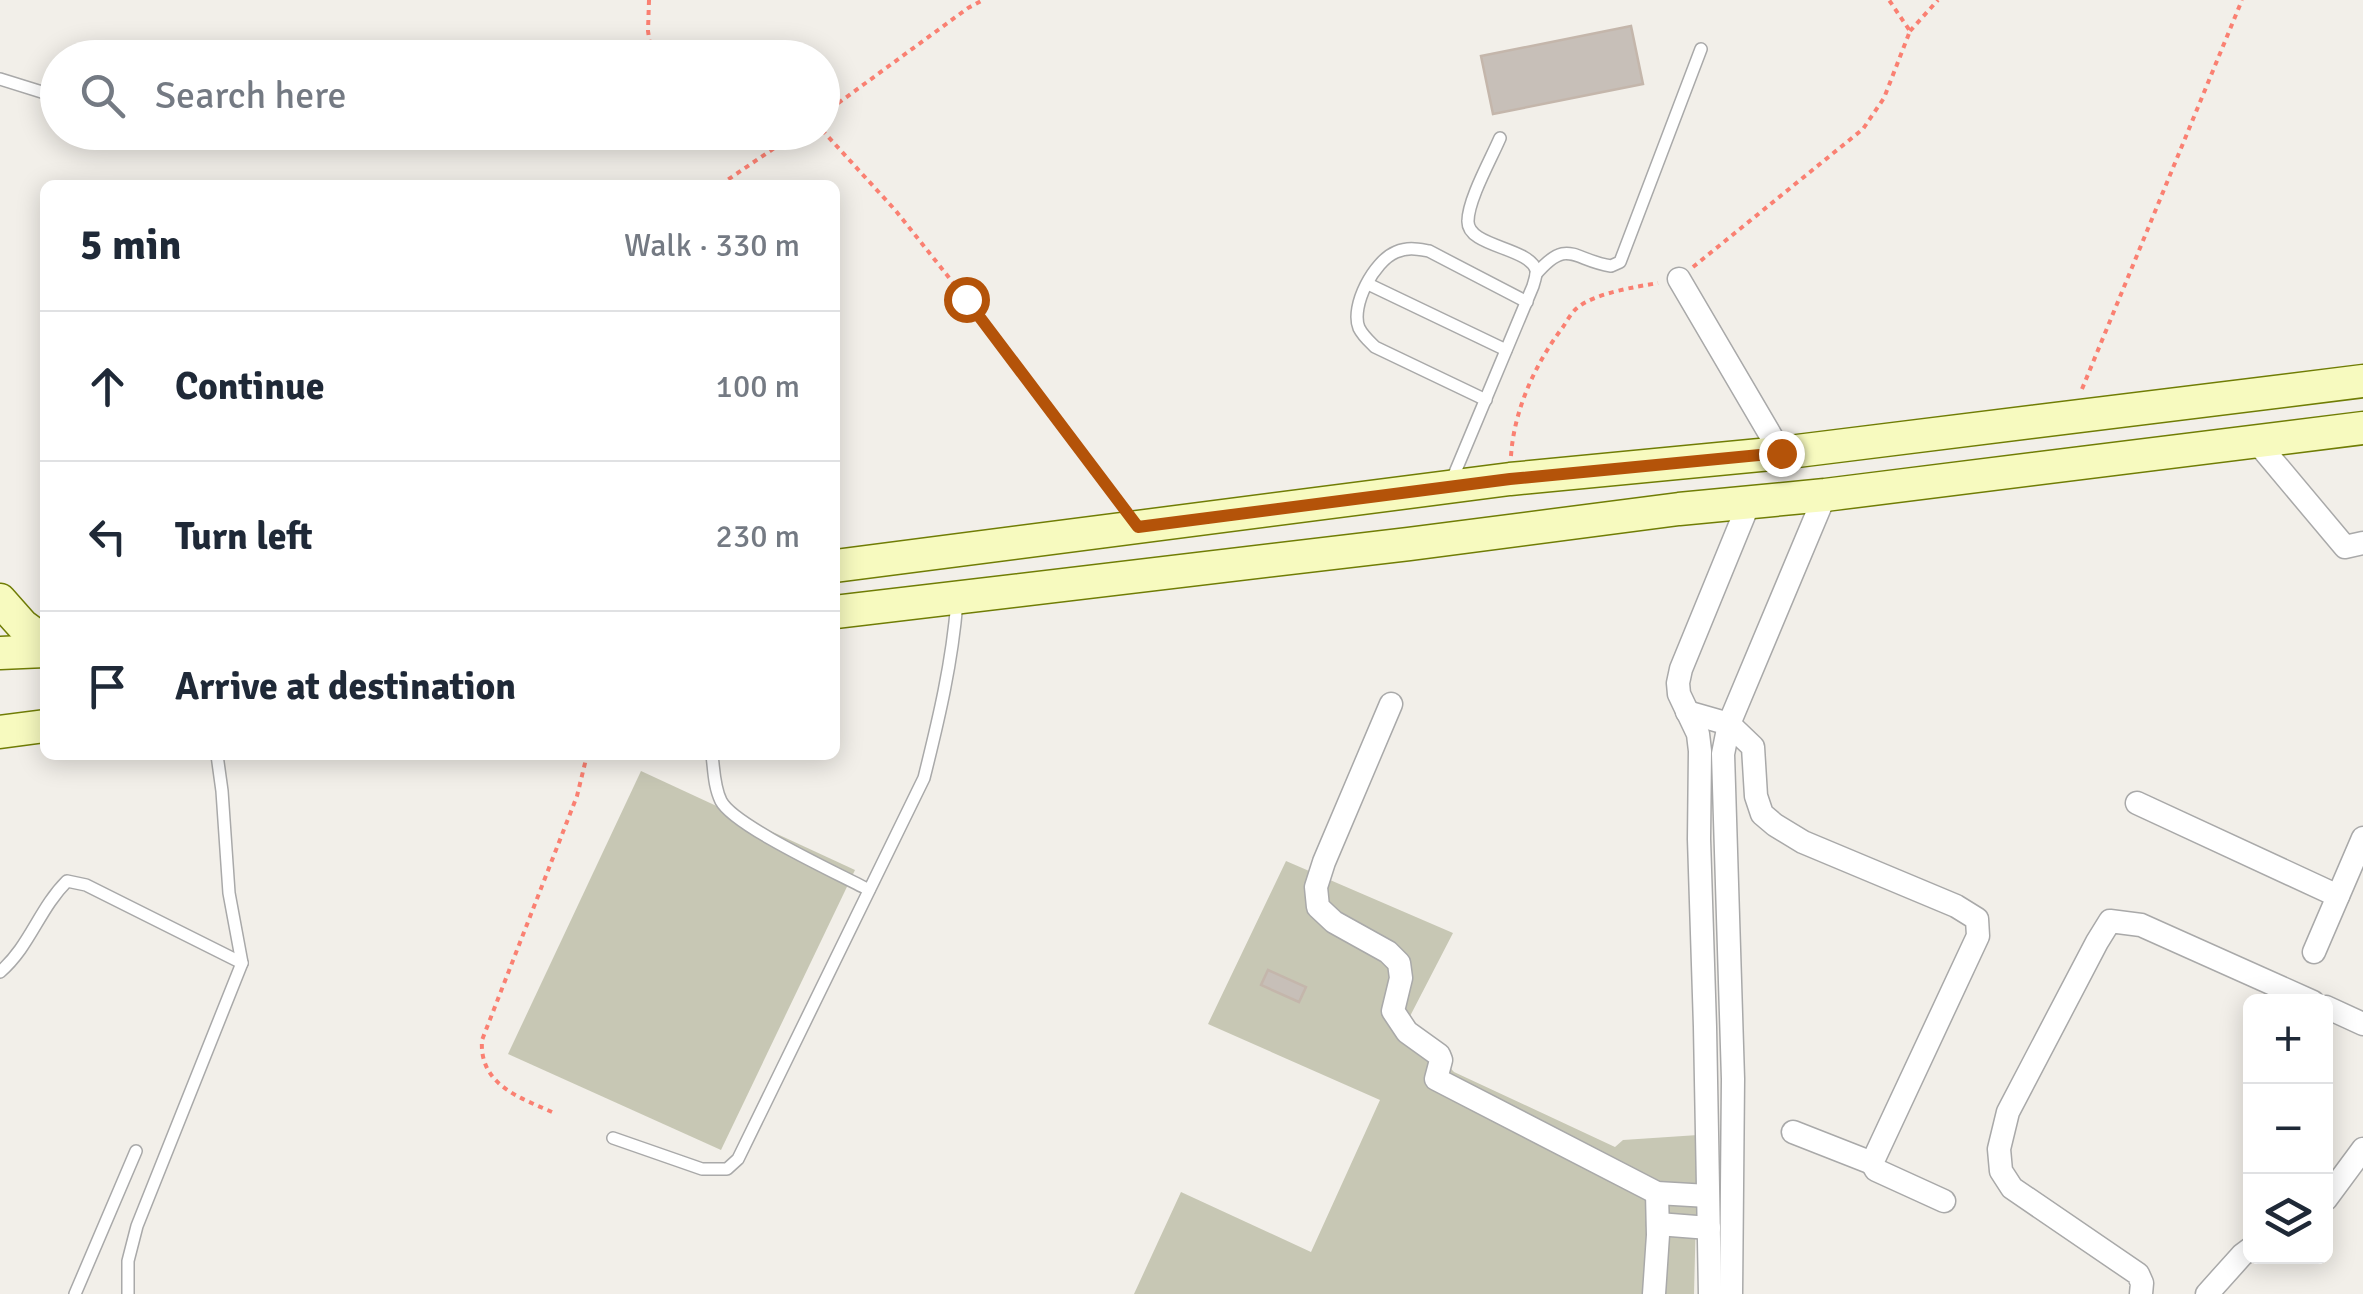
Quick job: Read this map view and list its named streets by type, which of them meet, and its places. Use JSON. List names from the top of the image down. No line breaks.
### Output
{"page":{"search":"Search here","heading":["5 min","Walk · 330 m"],"list":[["Continue","100 m"],["Turn left","230 m"],"Arrive at destination"],"map_buttons":["+","−"]}}
